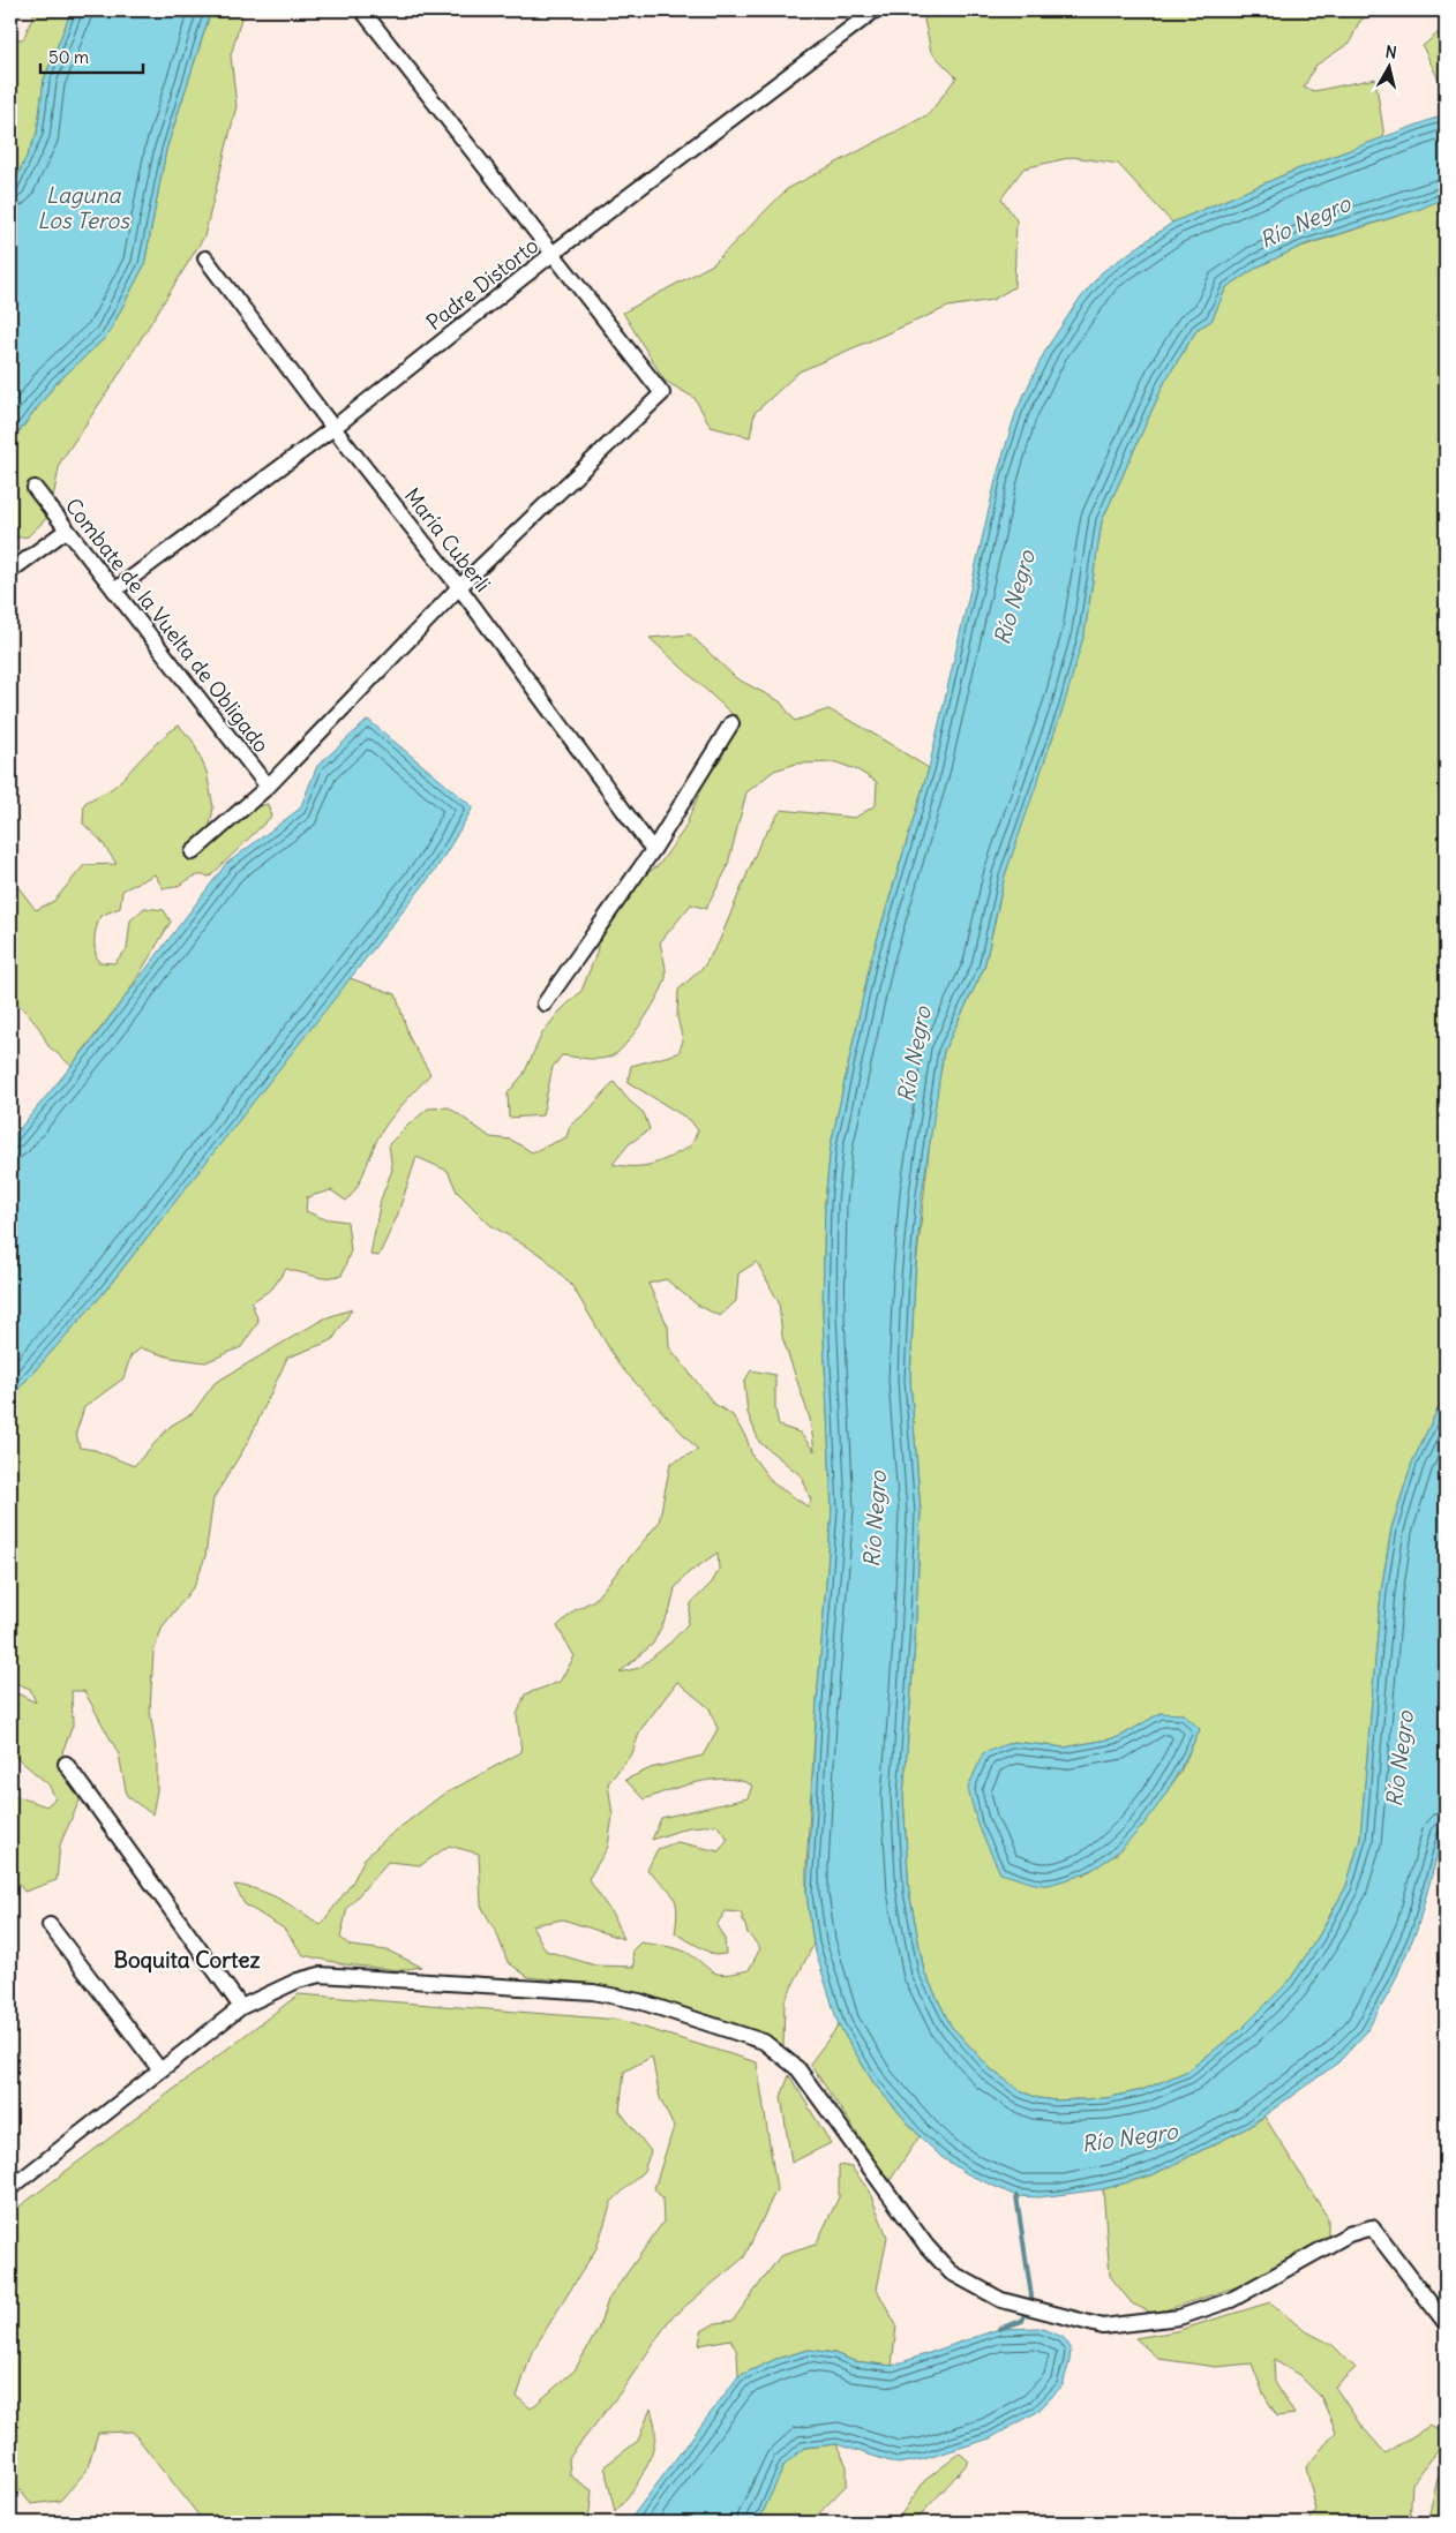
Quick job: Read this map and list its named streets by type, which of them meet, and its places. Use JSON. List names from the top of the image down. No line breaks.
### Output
{"streets":{"street":["Padre Distorto","María Cuberli","Combate de la Vuelta de Obligado"]},"crossings":[["Padre Distorto","María Cuberli"],["Padre Distorto","Combate de la Vuelta de Obligado"]],"districts":["Boquita Cortez"],"water":["Laguna Los Teros","Río Negro"],"scale_bar":"50 m","north":"top"}
